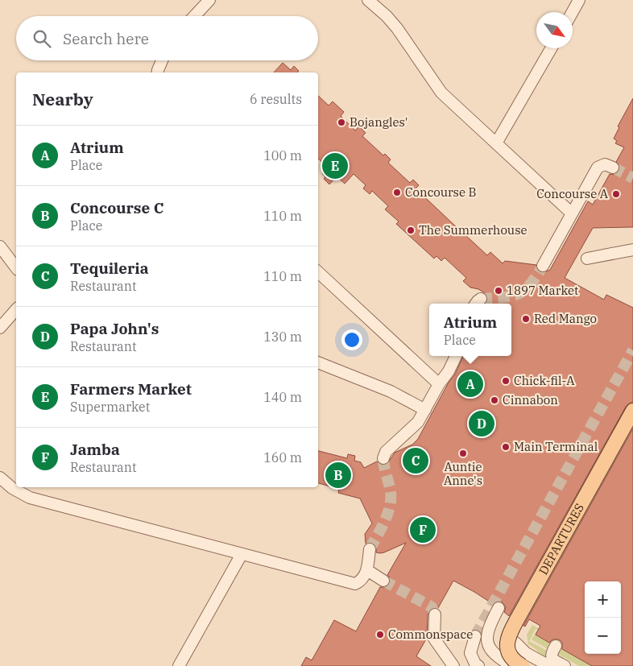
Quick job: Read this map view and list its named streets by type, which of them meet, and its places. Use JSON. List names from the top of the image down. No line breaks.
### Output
{"streets":{"main road":["DEPARTURES"]},"places":["Bojangles'","Concourse B","Concourse A","The Summerhouse","1897 Market","Red Mango","Chick-fil-A","Cinnabon","Main Terminal","Auntie Anne's","Commonspace"],"north":"bottom right","page":{"search":"Search here","heading":["Nearby","6 results"],"list":[{"mark":"A","name":"Atrium","note":"Place","value":"100 m"},{"mark":"B","name":"Concourse C","note":"Place","value":"110 m"},{"mark":"C","name":"Tequileria","note":"Restaurant","value":"110 m"},{"mark":"D","name":"Papa John's","note":"Restaurant","value":"130 m"},{"mark":"E","name":"Farmers Market","note":"Supermarket","value":"140 m"},{"mark":"F","name":"Jamba","note":"Restaurant","value":"160 m"}],"pins":["E","A","D","C","B","F"],"popup":["Atrium","Place"],"map_buttons":["+","−"]}}
